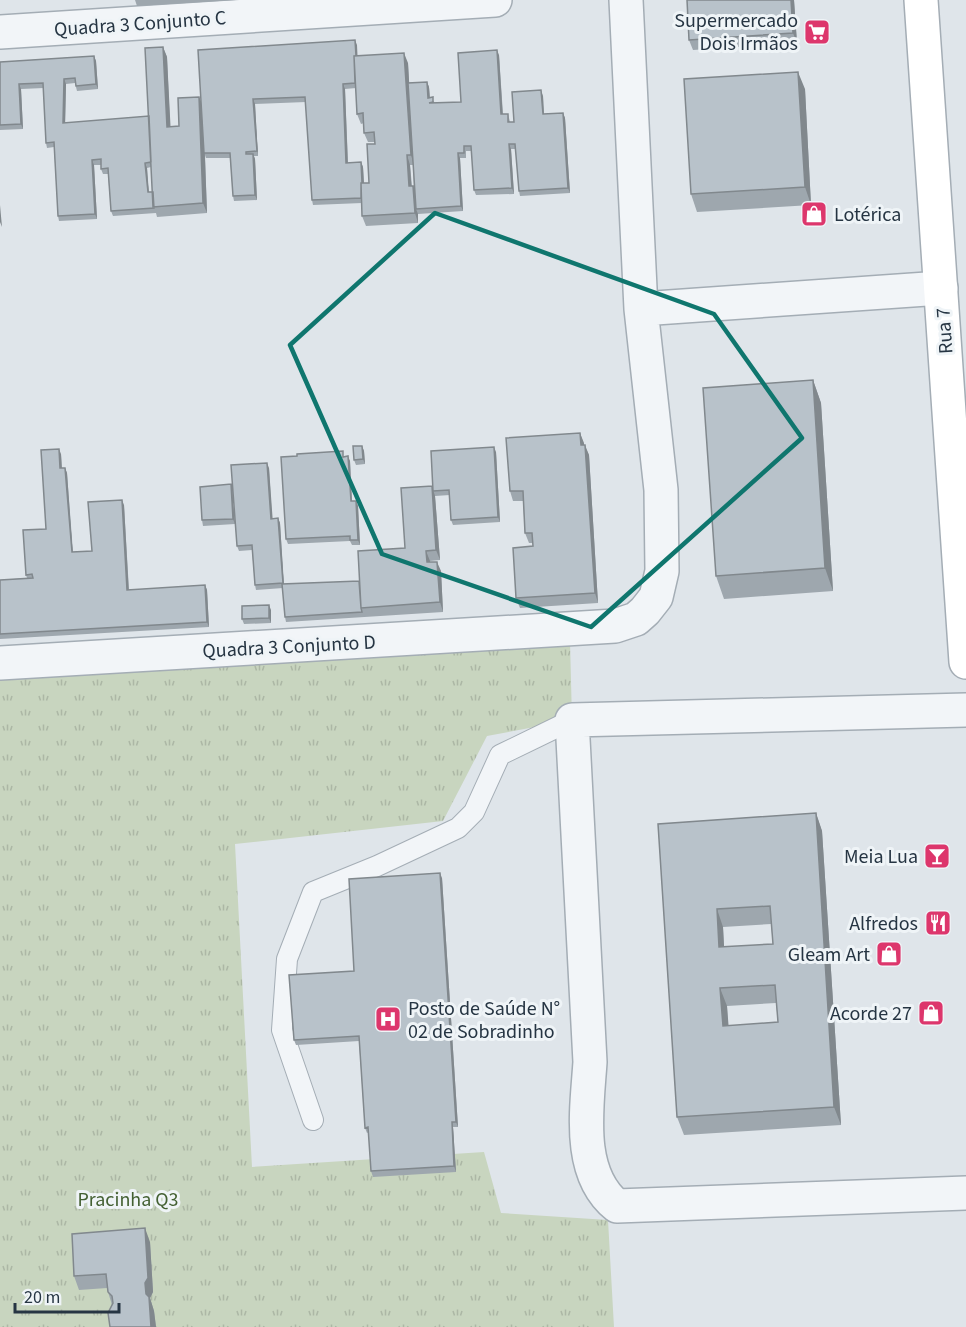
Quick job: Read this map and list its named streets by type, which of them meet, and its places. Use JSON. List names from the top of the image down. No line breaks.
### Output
{"streets":{"main road":["Rua 7"],"street":["Quadra 3 Conjunto C","Quadra 3 Conjunto D"]},"parks":["Pracinha Q3"],"places":{"supermarket":["Supermercado Dois Irmãos"],"shop":["Lotérica","Gleam Art","Acorde 27"],"bar":["Meia Lua"],"restaurant":["Alfredos"],"hospital":["Posto de Saúde N° 02 de Sobradinho"]},"scale_bar":"20 m"}
